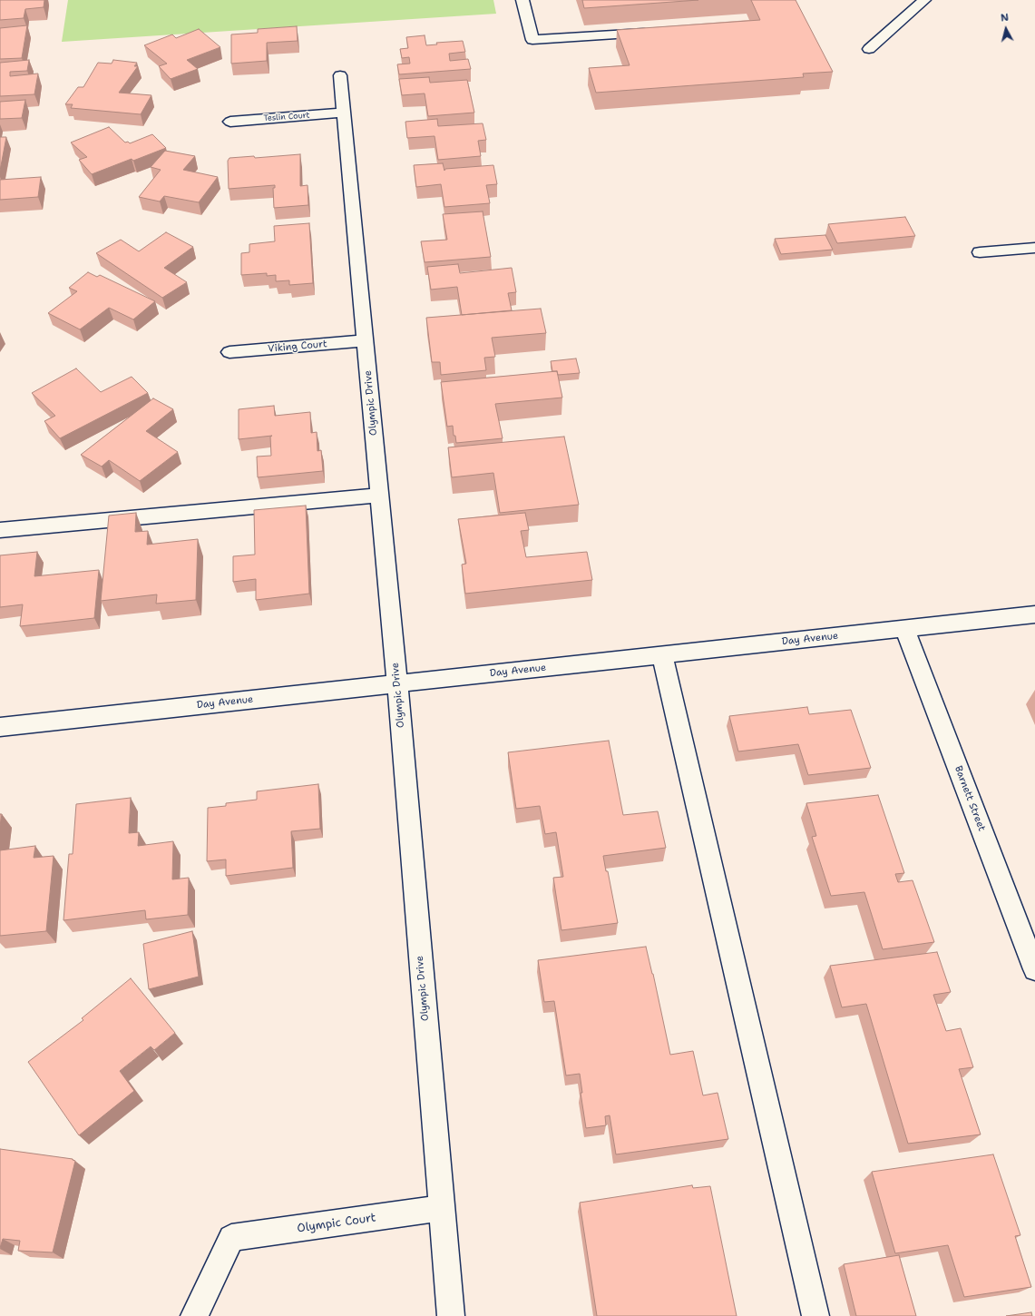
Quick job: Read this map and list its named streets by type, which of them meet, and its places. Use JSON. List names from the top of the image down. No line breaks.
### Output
{"streets":{"street":["Teslin Court","Viking Court","Olympic Drive","Day Avenue","Barnett Street","Olympic Court"]},"crossings":[["Teslin Court","Olympic Drive"],["Viking Court","Olympic Drive"],["Olympic Drive","Day Avenue"],["Olympic Drive","Olympic Court"],["Day Avenue","Barnett Street"]],"north":"top"}
